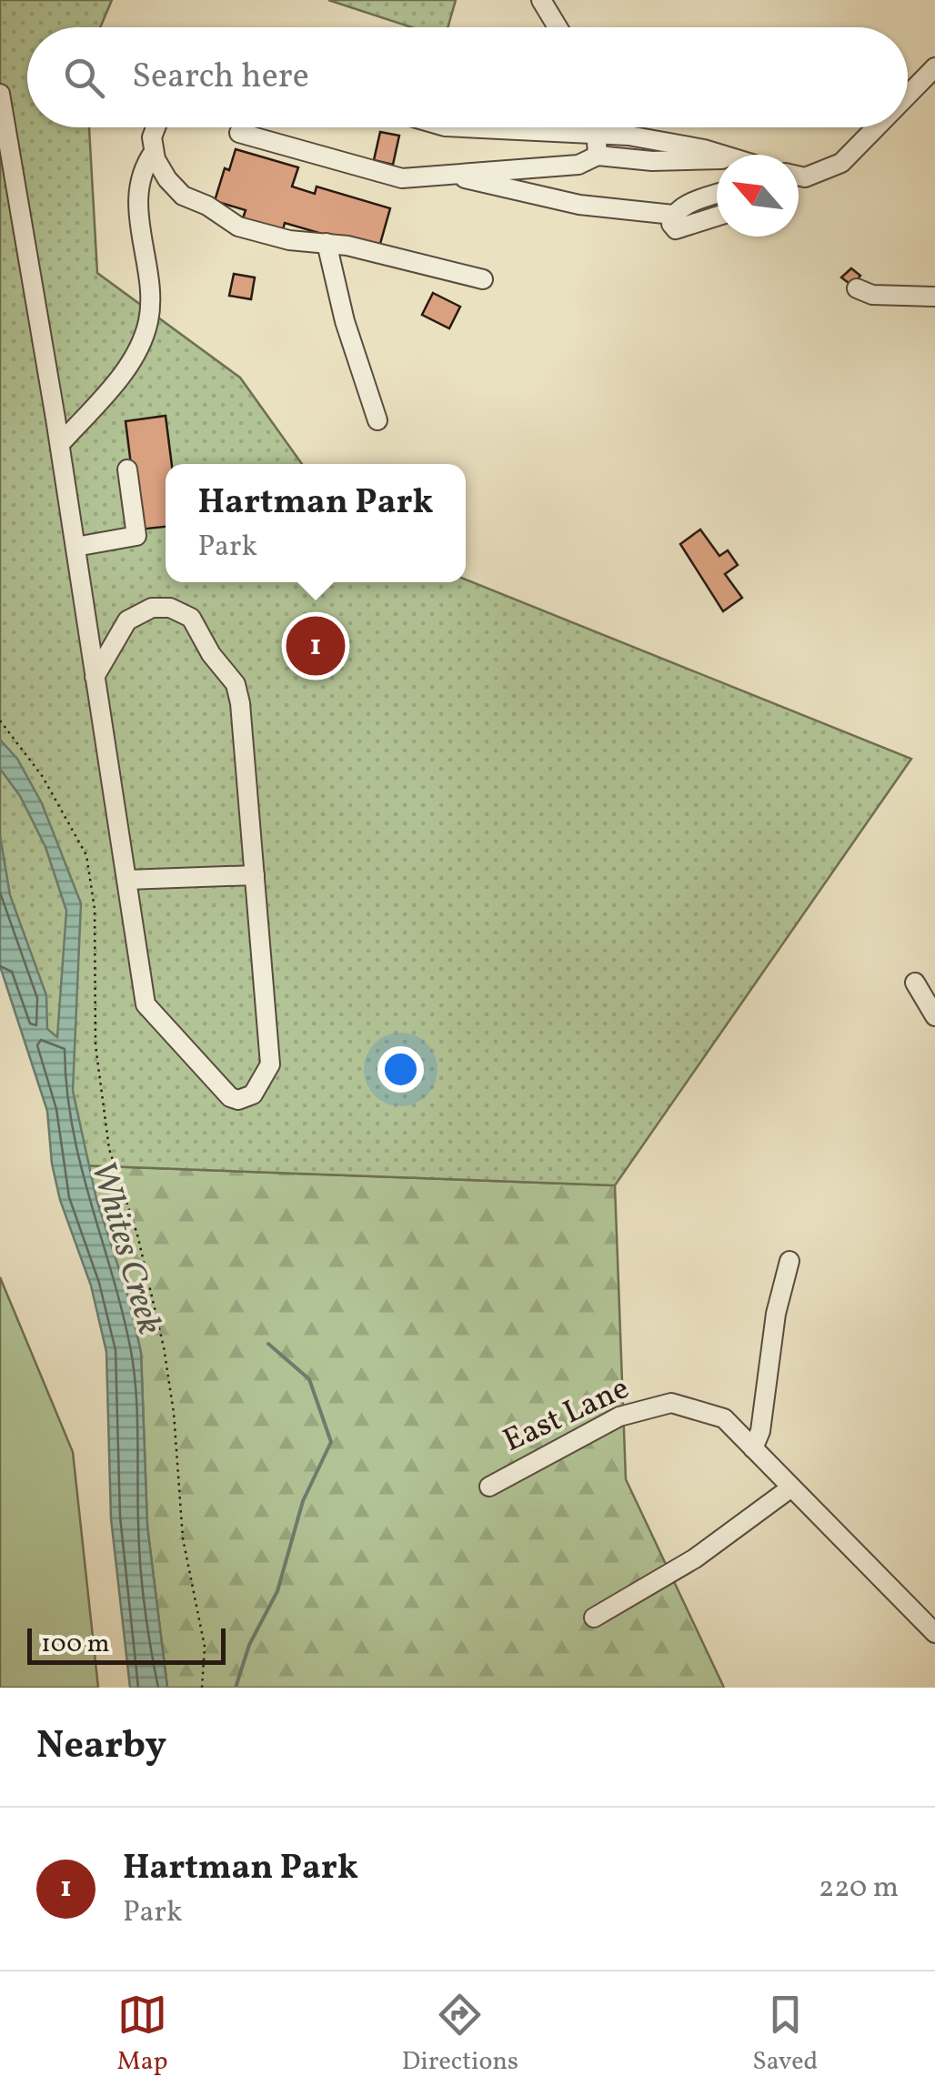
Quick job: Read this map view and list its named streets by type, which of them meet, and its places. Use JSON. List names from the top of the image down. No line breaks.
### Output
{"streets":{"street":["East Lane"]},"water":["Whites Creek"],"scale_bar":"100 m","north":"top left","page":{"search":"Search here","popup":["Hartman Park","Park"],"pins":"1","scale":"100 m","heading":"Nearby","list":[{"mark":"1","name":"Hartman Park","note":"Park","value":"220 m"}],"nav":["Map","Directions","Saved"]}}
